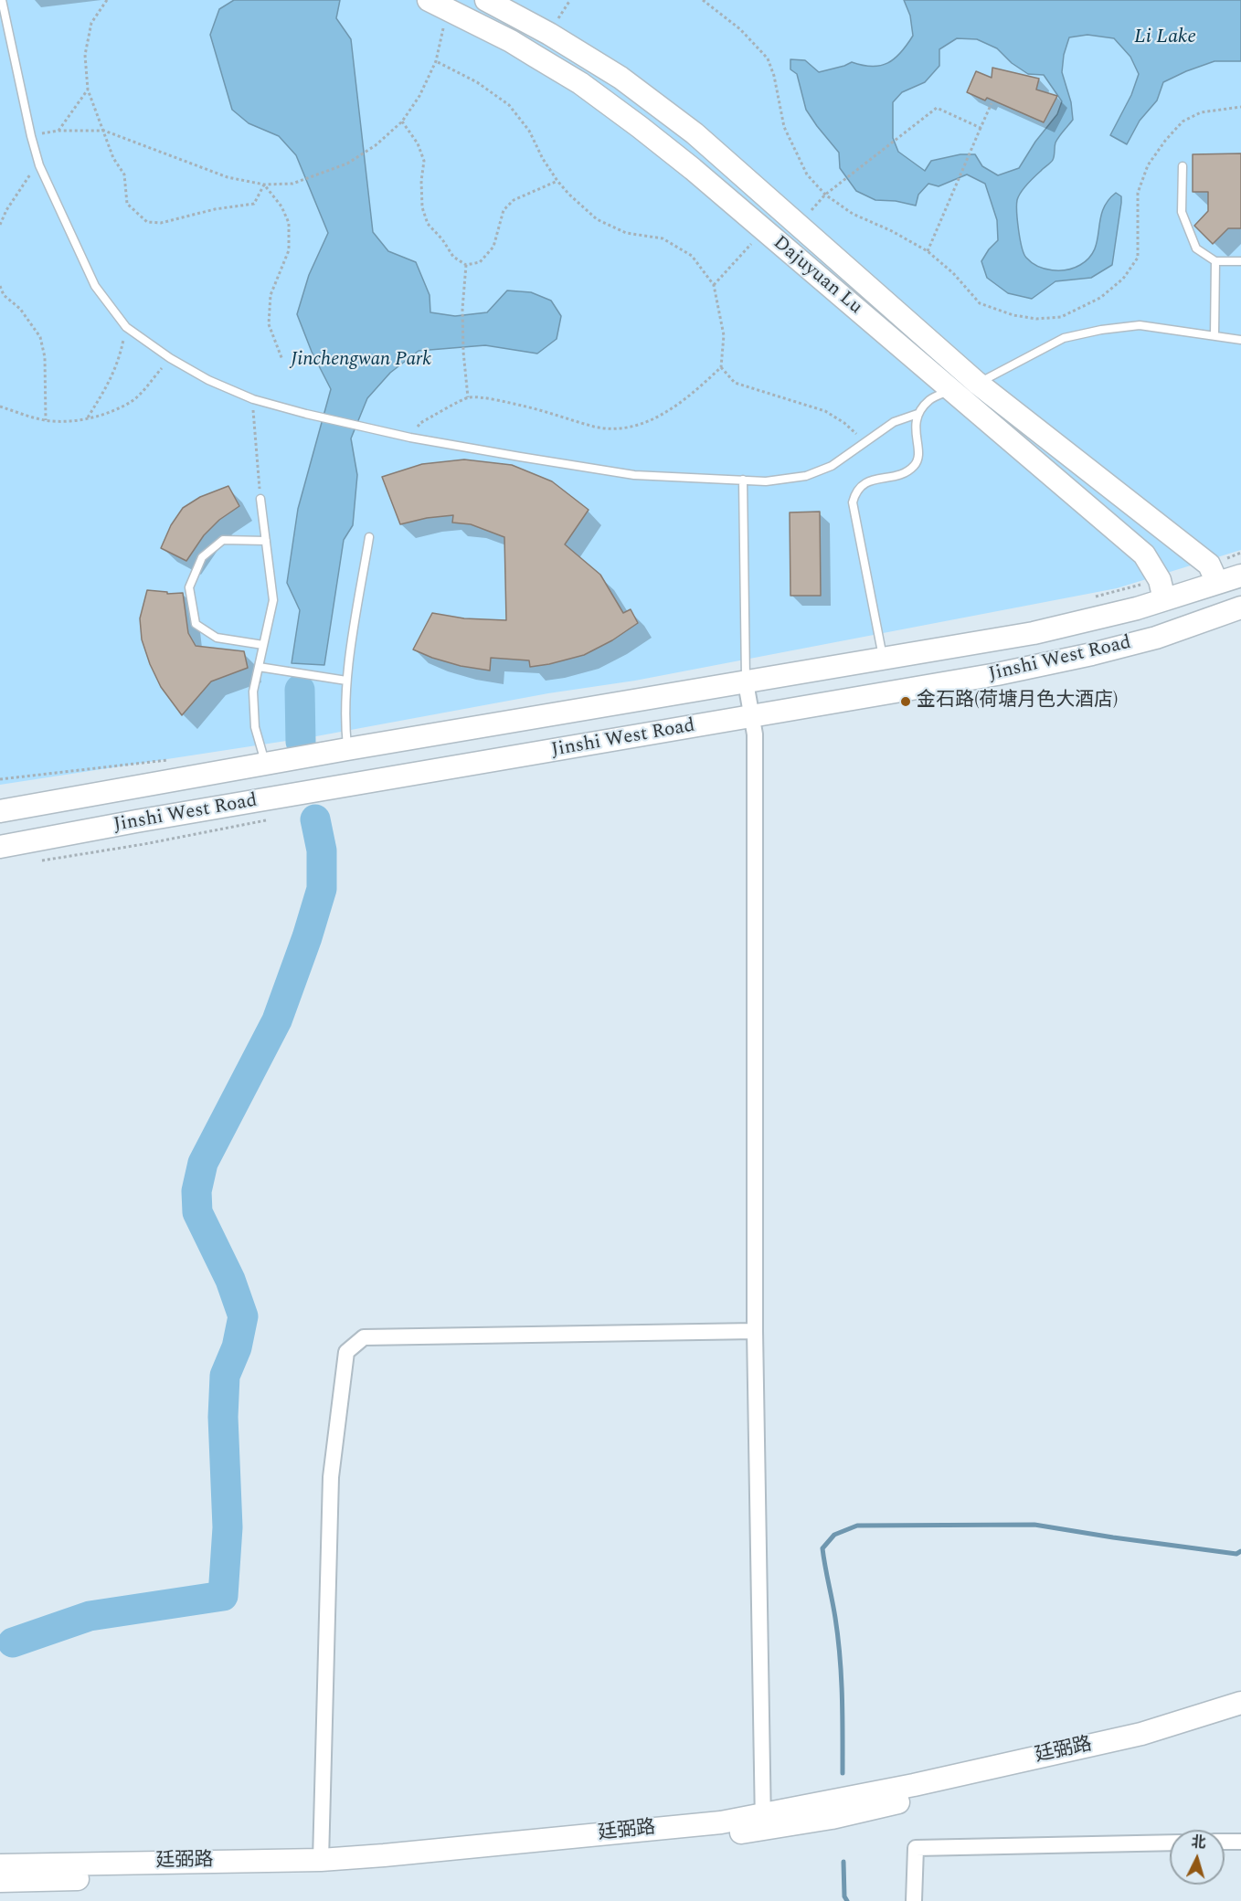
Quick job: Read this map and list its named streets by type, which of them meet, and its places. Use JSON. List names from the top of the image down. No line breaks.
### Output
{"streets":{"main road":["Dajuyuan Lu","Jinshi West Road","廷弼路"]},"crossings":[["Dajuyuan Lu","Jinshi West Road"]],"water":["Li Lake"],"parks":["Jinchengwan Park"],"places":["金石路(荷塘月色大酒店)"],"north":"top"}
